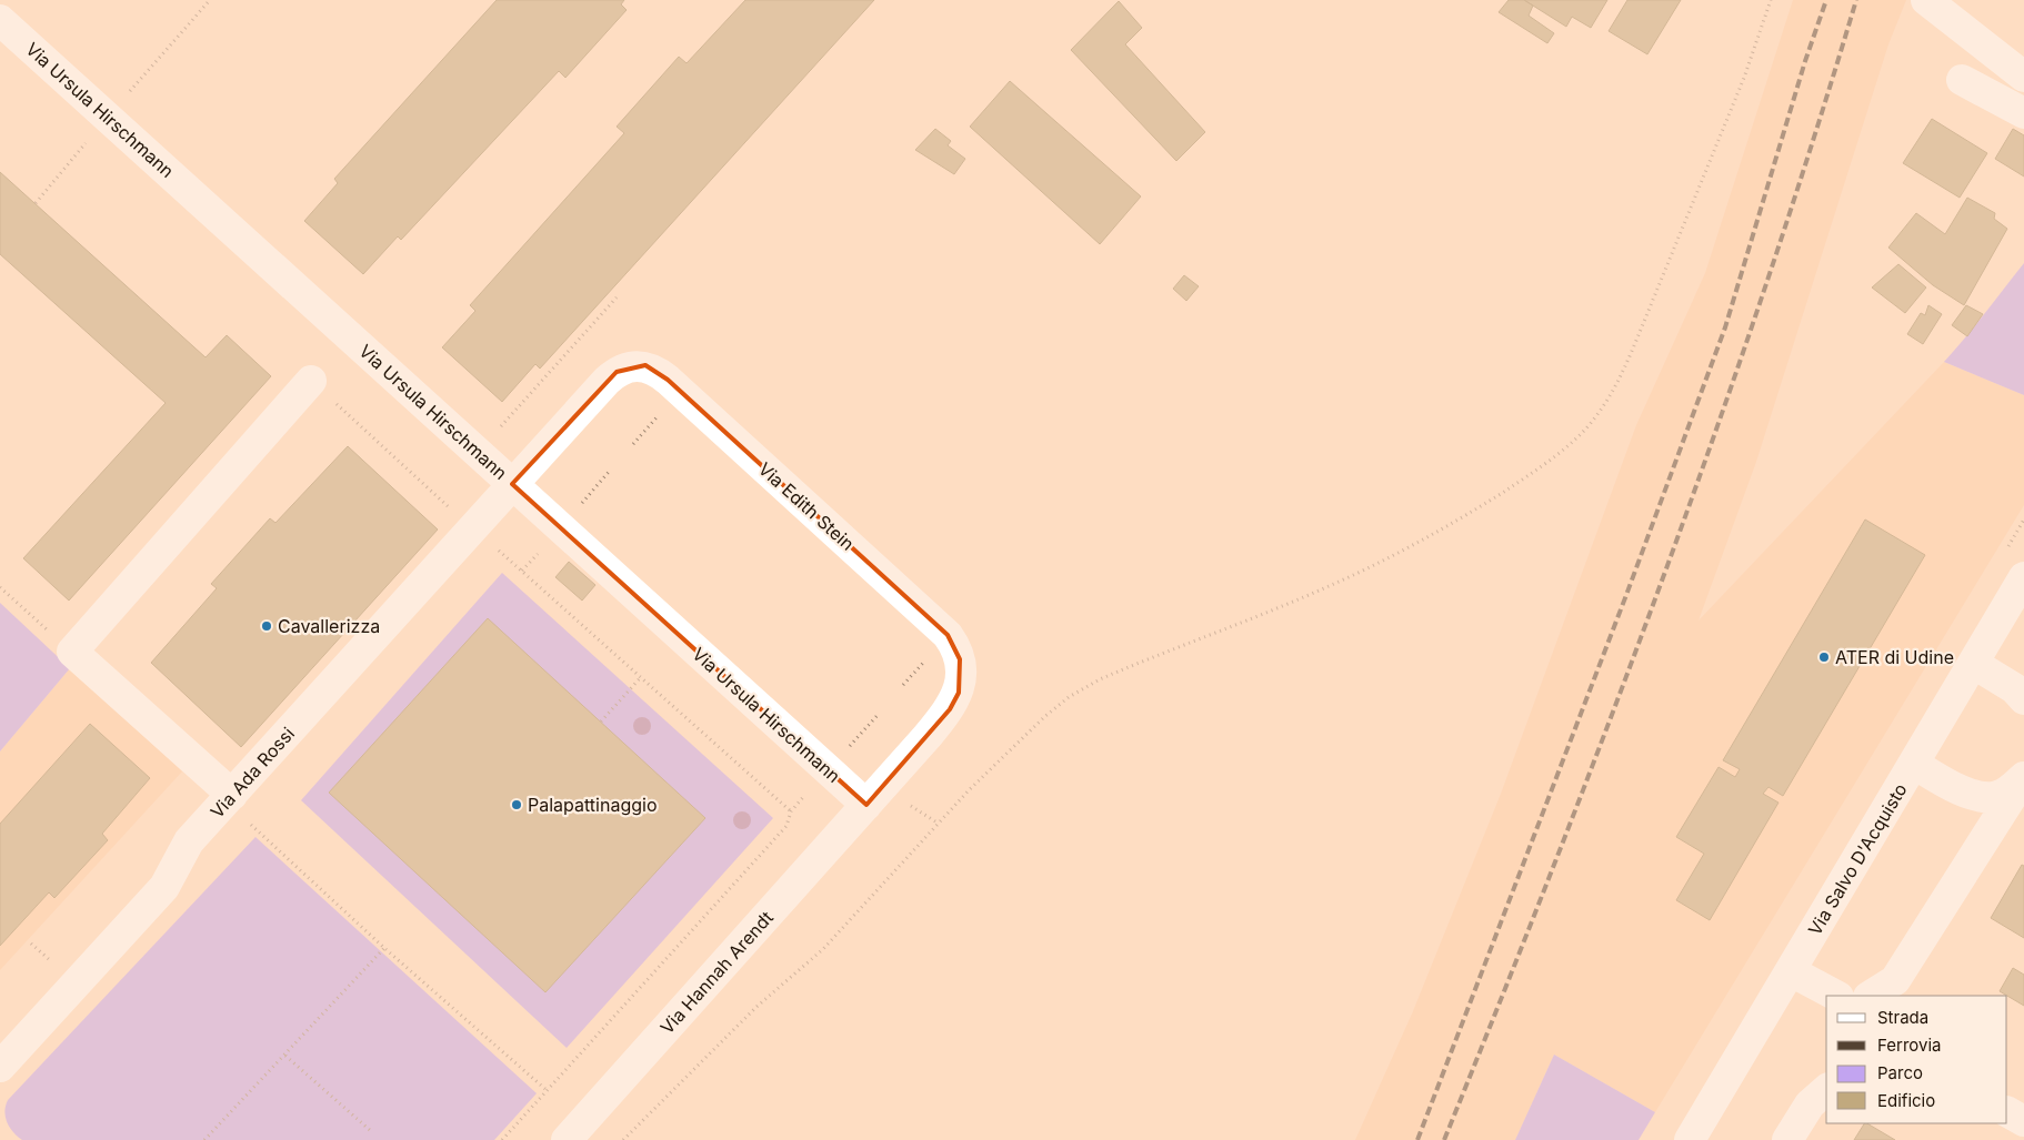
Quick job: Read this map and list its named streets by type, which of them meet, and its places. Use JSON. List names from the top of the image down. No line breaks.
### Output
{"streets":{"street":["Via Ursula Hirschmann","Via Edith Stein","Via Ada Rossi","Via Salvo D'Acquisto","Via Hannah Arendt"]},"crossings":[["Via Ursula Hirschmann","Via Edith Stein"],["Via Ursula Hirschmann","Via Ada Rossi"],["Via Ursula Hirschmann","Via Hannah Arendt"],["Via Edith Stein","Via Ada Rossi"],["Via Edith Stein","Via Hannah Arendt"]],"places":["Cavallerizza","ATER di Udine","Palapattinaggio"],"legend":["Strada","Ferrovia","Parco","Edificio"]}
